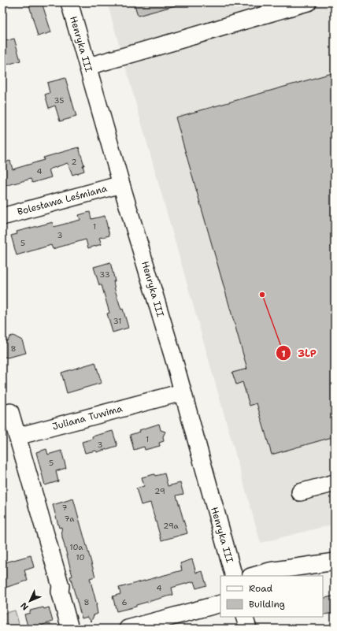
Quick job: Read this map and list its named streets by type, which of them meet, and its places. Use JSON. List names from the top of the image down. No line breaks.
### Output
{"streets":{"street":["Henryka III","Bolesława Leśmiana","Juliana Tuwima"]},"crossings":[["Henryka III","Bolesława Leśmiana"],["Henryka III","Juliana Tuwima"]],"places":["3LP"],"house_numbers":["35","2","4","1","3","5","33","31","8","1","3","5","29","7","7a","29a","10a","10","4","8","6"],"legend":["Road","Building"],"north":"bottom left"}
